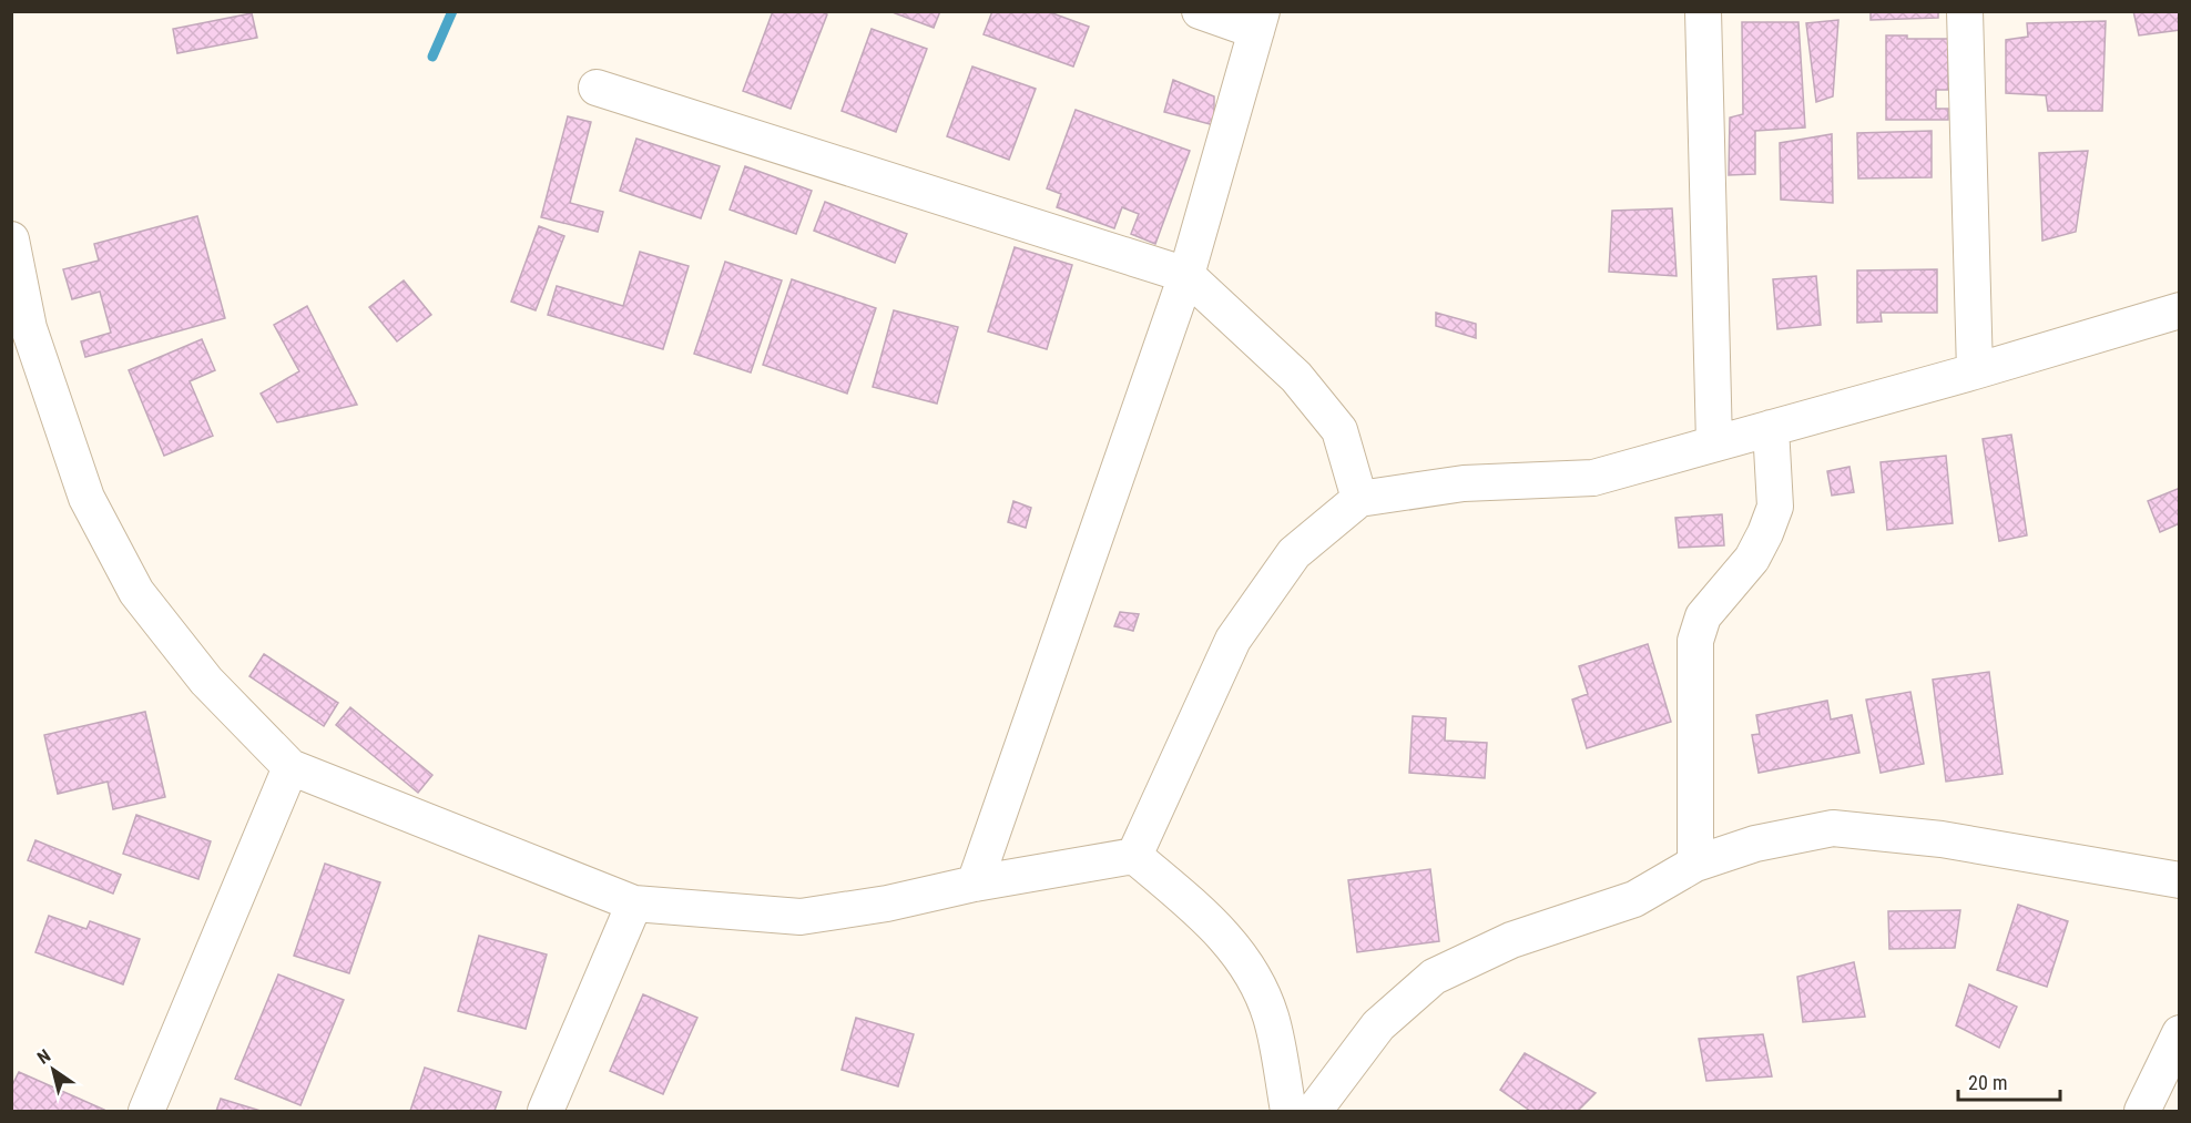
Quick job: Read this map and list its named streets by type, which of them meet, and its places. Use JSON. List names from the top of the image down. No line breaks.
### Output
{"scale_bar":"20 m","north":"top left"}
